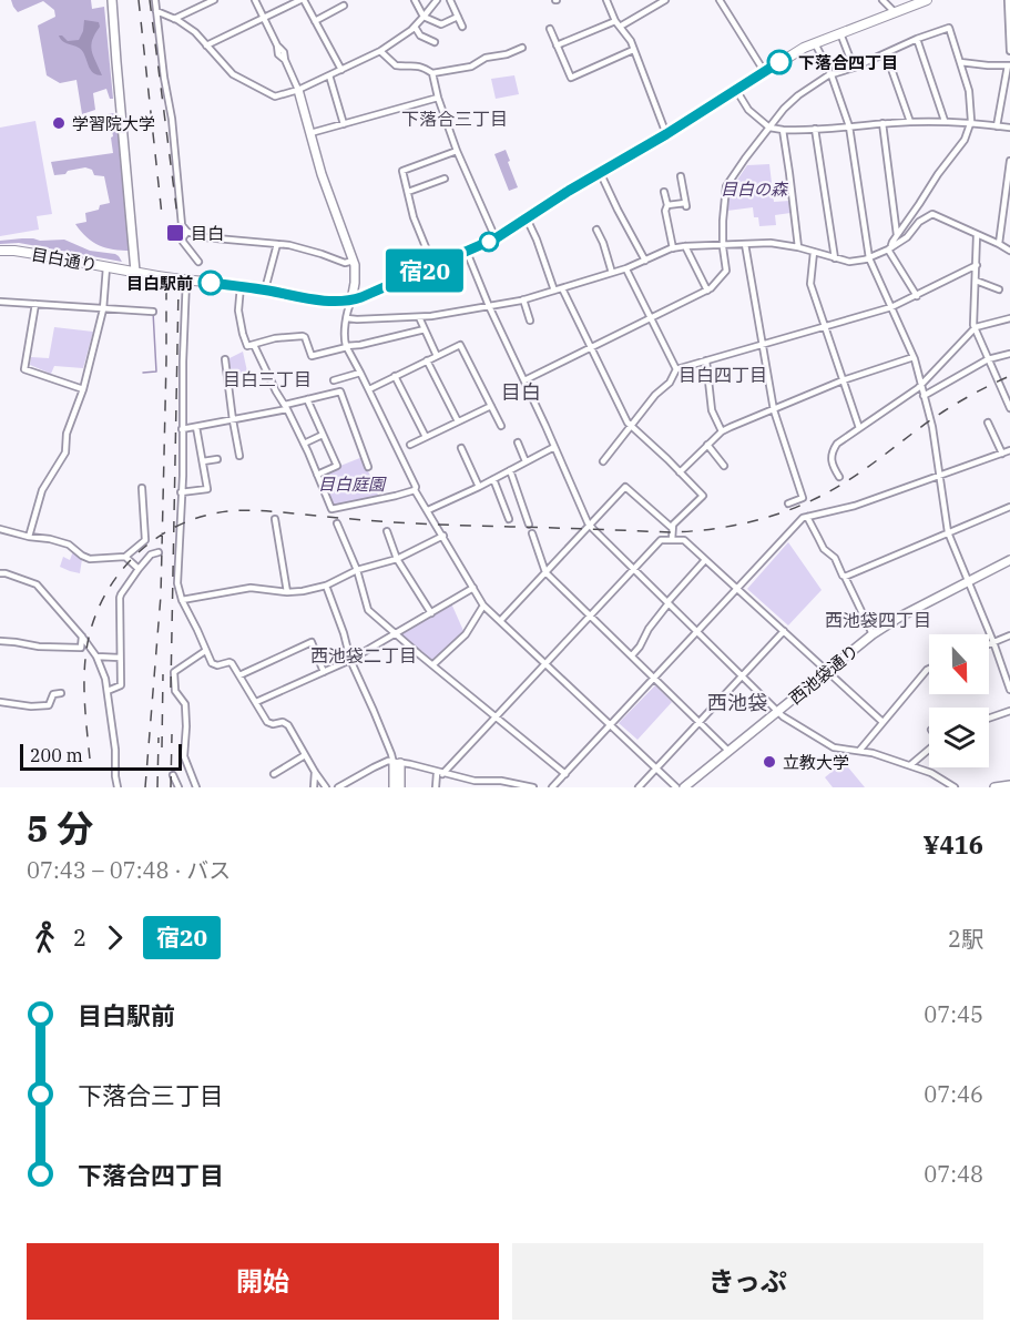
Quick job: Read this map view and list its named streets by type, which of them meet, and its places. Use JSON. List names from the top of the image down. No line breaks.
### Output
{"streets":{"main road":["目白通り"],"street":["西池袋通り"]},"districts":["下落合三丁目","目白四丁目","目白三丁目","目白","西池袋四丁目","西池袋二丁目","西池袋"],"parks":["目白の森","目白庭園"],"places":{"other":["下落合四丁目","学習院大学","目白駅前","立教大学"],"transit":["目白"]},"lines":["bus line 宿20"],"scale_bar":"200 m","north":"bottom","page":{"on_map":"宿20","scale":"200 m","heading":["5 分","07:43 – 07:48 · バス","¥416"],"legs":["2","宿20","2駅"],"list":[{"name":"目白駅前","value":"07:45"},{"name":"下落合三丁目","value":"07:46"},{"name":"下落合四丁目","value":"07:48"}],"buttons":["開始","きっぷ"]}}
